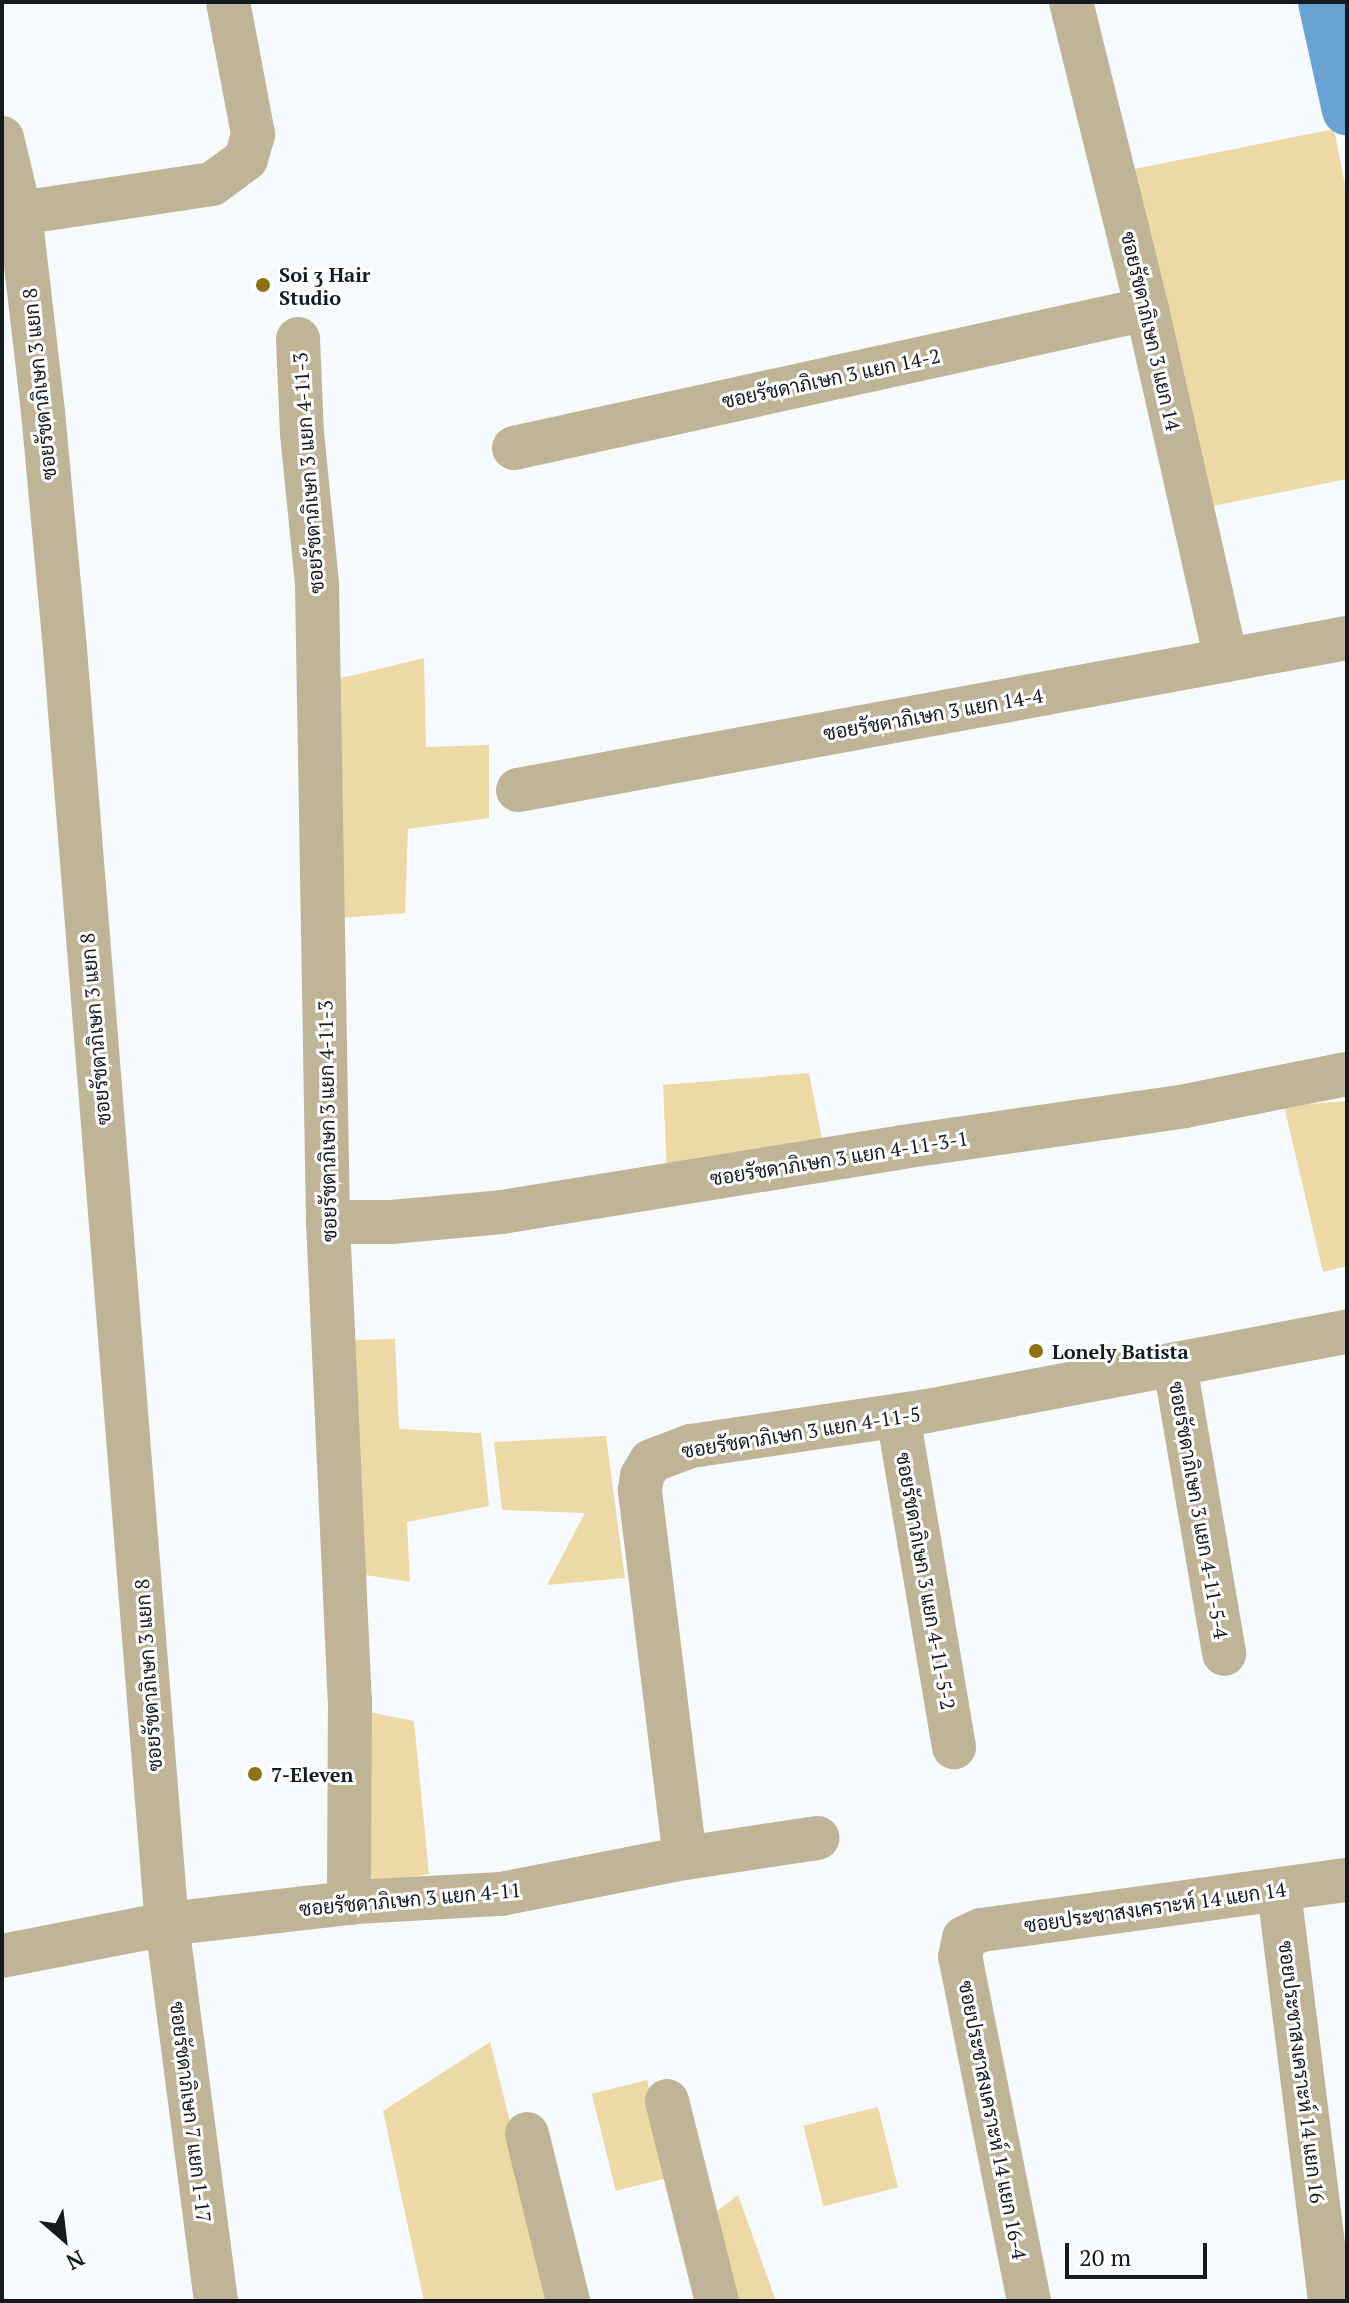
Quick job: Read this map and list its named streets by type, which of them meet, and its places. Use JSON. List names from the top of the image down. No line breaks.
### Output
{"streets":{"street":["ซอยรัชดาภิเษก 3 แยก 14","ซอยรัชดาภิเษก 3 แยก 14-2","ซอยรัชดาภิเษก 3 แยก 8","ซอยรัชดาภิเษก 3 แยก 4-11-3","ซอยรัชดาภิเษก 3 แยก 14-4","ซอยรัชดาภิเษก 3 แยก 4-11-3-1","ซอยรัชดาภิเษก 3 แยก 4-11-5","ซอยรัชดาภิเษก 3 แยก 4-11-5-4","ซอยรัชดาภิเษก 3 แยก 4-11-5-2","ซอยรัชดาภิเษก 3 แยก 4-11","ซอยประชาสงเคราะห์ 14 แยก 14","ซอยประชาสงเคราะห์ 14 แยก 16","ซอยรัชดาภิเษก 7 แยก 1-17","ซอยประชาสงเคราะห์ 14 แยก 16-4"]},"crossings":[["ซอยรัชดาภิเษก 3 แยก 14","ซอยรัชดาภิเษก 3 แยก 14-2"],["ซอยรัชดาภิเษก 3 แยก 14","ซอยรัชดาภิเษก 3 แยก 14-4"],["ซอยรัชดาภิเษก 3 แยก 8","ซอยรัชดาภิเษก 3 แยก 4-11"],["ซอยรัชดาภิเษก 3 แยก 8","ซอยรัชดาภิเษก 7 แยก 1-17"],["ซอยรัชดาภิเษก 3 แยก 4-11-3","ซอยรัชดาภิเษก 3 แยก 4-11-3-1"],["ซอยรัชดาภิเษก 3 แยก 4-11-3","ซอยรัชดาภิเษก 3 แยก 4-11"],["ซอยรัชดาภิเษก 3 แยก 4-11-5","ซอยรัชดาภิเษก 3 แยก 4-11-5-4"],["ซอยรัชดาภิเษก 3 แยก 4-11-5","ซอยรัชดาภิเษก 3 แยก 4-11-5-2"],["ซอยรัชดาภิเษก 3 แยก 4-11-5","ซอยรัชดาภิเษก 3 แยก 4-11"],["ซอยรัชดาภิเษก 3 แยก 4-11","ซอยรัชดาภิเษก 7 แยก 1-17"],["ซอยประชาสงเคราะห์ 14 แยก 14","ซอยประชาสงเคราะห์ 14 แยก 16"],["ซอยประชาสงเคราะห์ 14 แยก 14","ซอยประชาสงเคราะห์ 14 แยก 16-4"]],"places":["Soi ʒ Hair Studio","Lonely Batista","7-Eleven"],"scale_bar":"20 m","north":"bottom right"}
